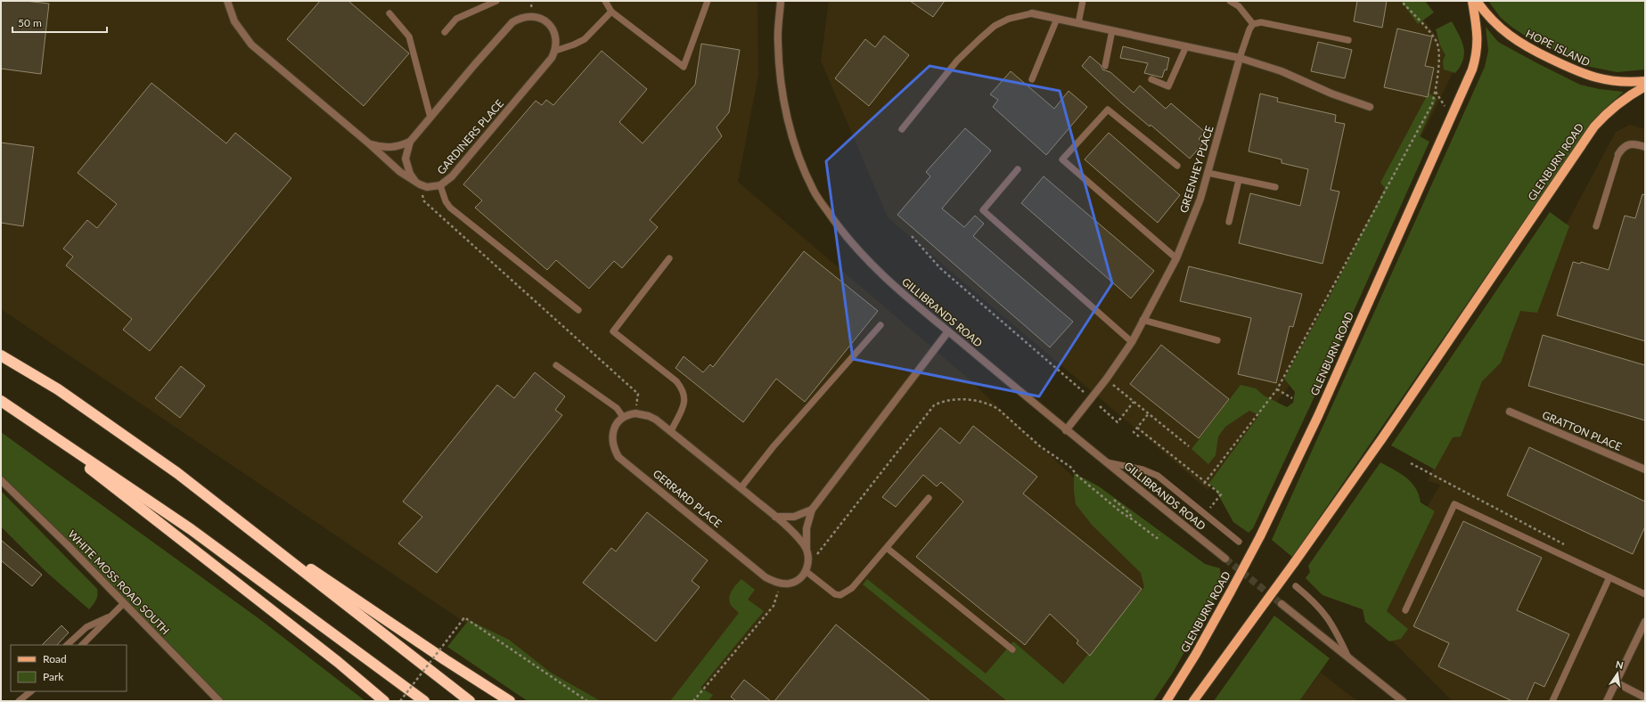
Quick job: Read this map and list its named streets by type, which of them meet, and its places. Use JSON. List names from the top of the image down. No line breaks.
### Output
{"streets":{"main road":["HOPE ISLAND","GLENBURN ROAD"],"street":["GARDINERS PLACE","GREENHEY PLACE","GILLIBRANDS ROAD","GRATTON PLACE","GERRARD PLACE","WHITE MOSS ROAD SOUTH"]},"crossings":[["GREENHEY PLACE","GILLIBRANDS ROAD"]],"legend":["Road","Park"],"scale_bar":"50 m","north":"top"}
